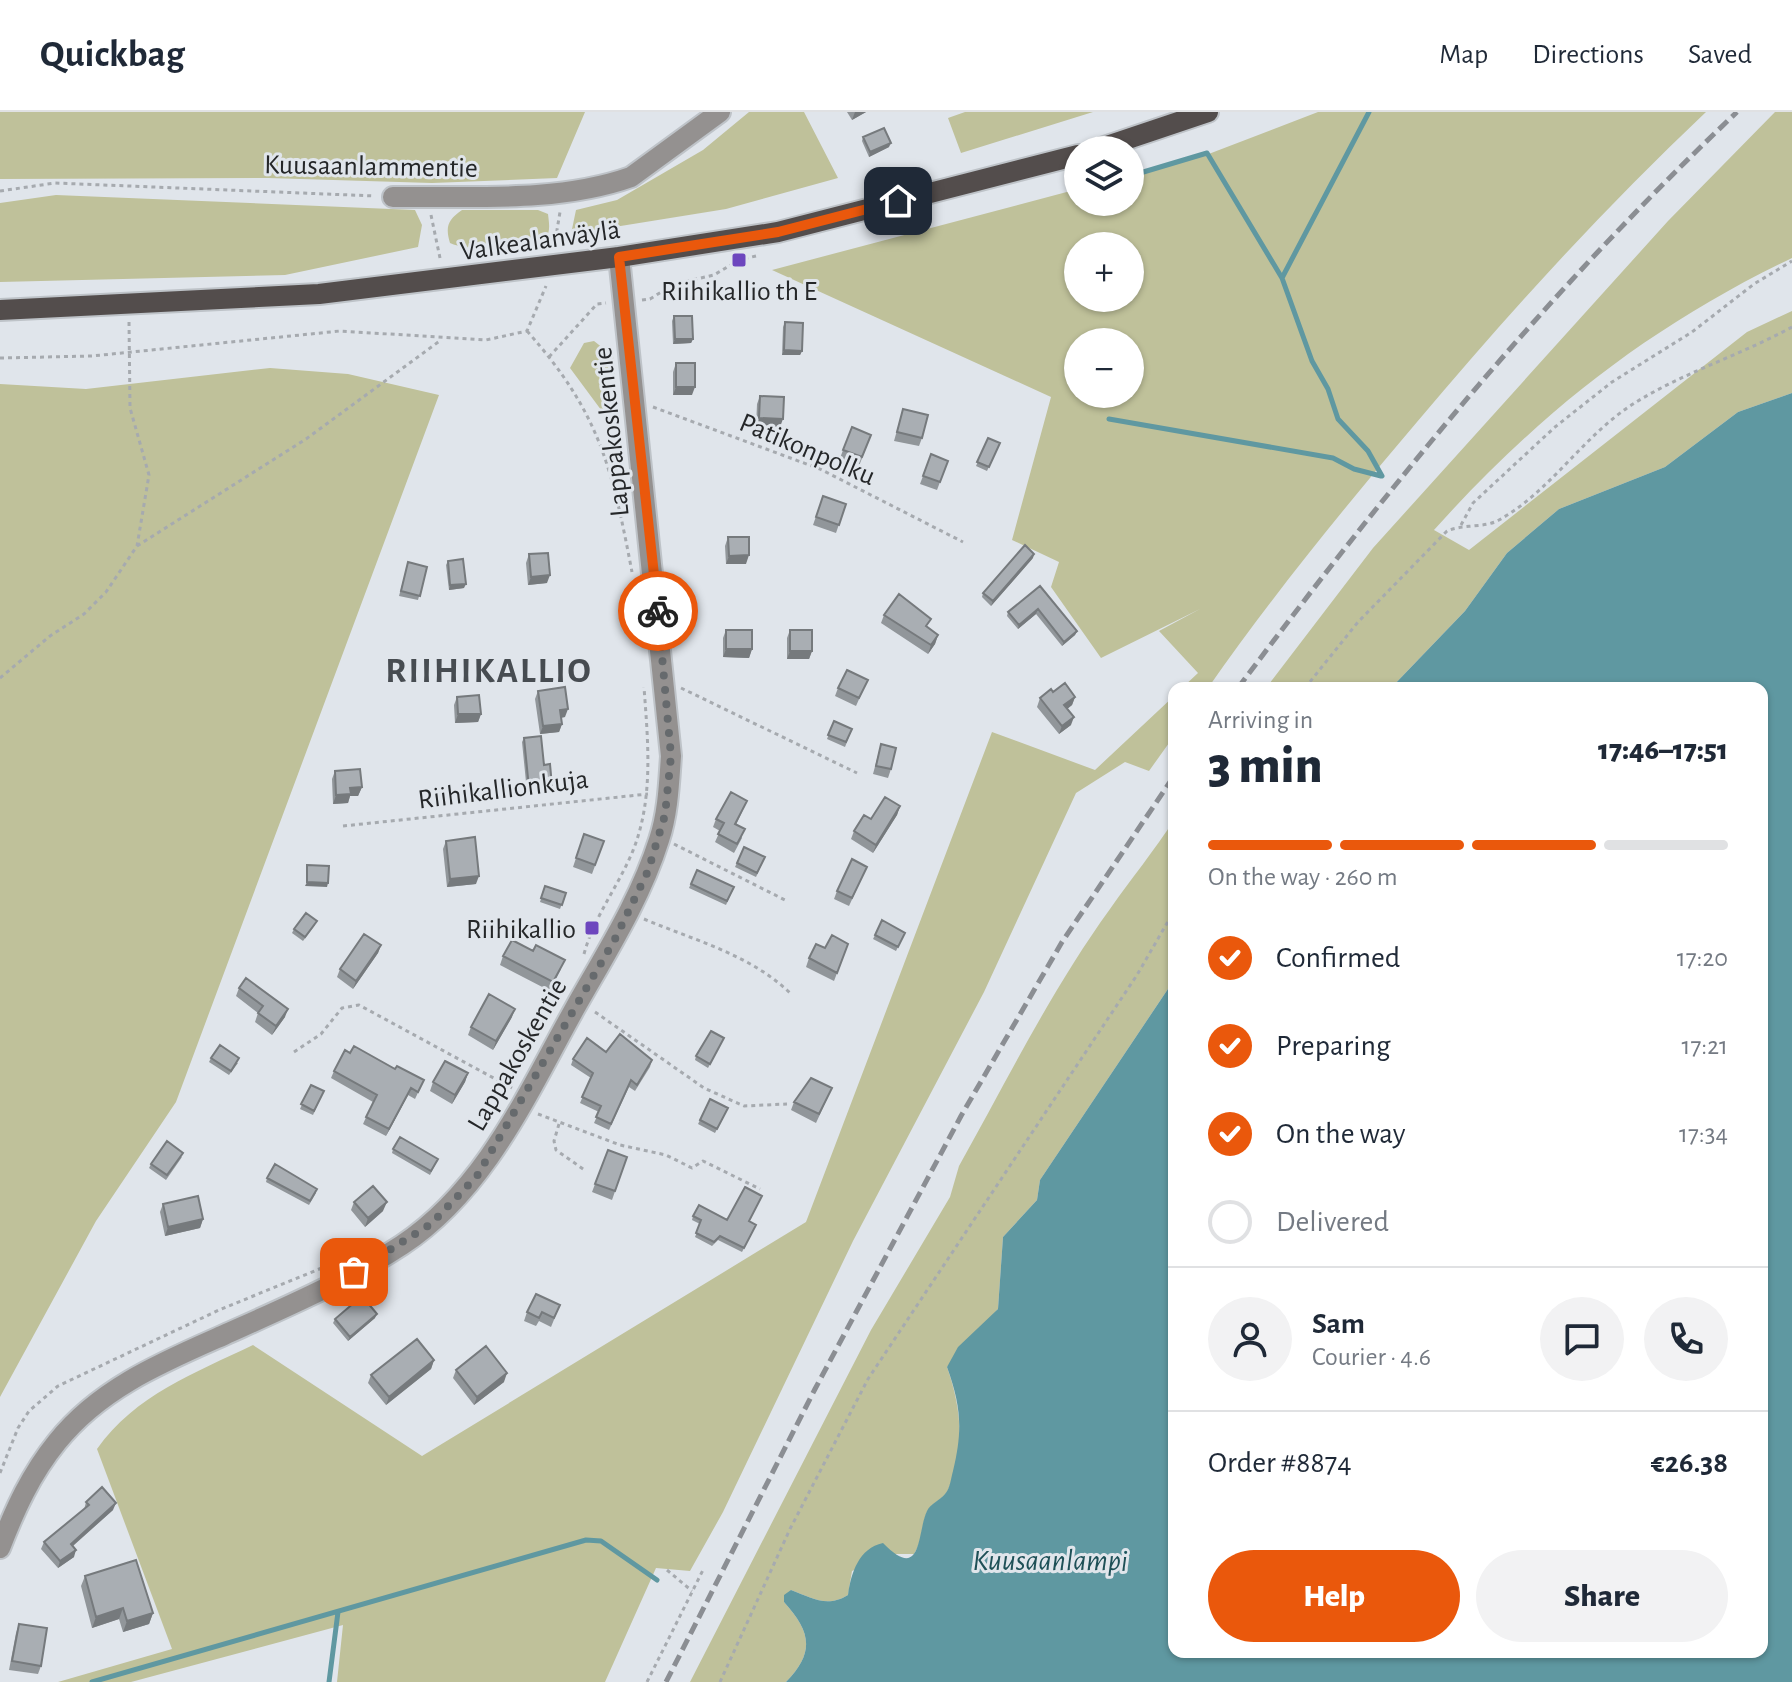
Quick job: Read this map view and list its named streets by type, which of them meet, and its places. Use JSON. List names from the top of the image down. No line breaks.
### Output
{"streets":{"main road":["Valkealanväylä"],"street":["Kuusaanlammentie","Lappakoskentie"],"path":["Patikonpolku","Riihikallionkuja"]},"crossings":[["Valkealanväylä","Lappakoskentie"],["Lappakoskentie","Patikonpolku"],["Lappakoskentie","Riihikallionkuja"]],"districts":["RIIHIKALLIO"],"water":["Kuusaanlampi"],"places":{"transit":["Riihikallio th E","Riihikallio"]},"page":{"header":"Quickbag","nav":["Map","Directions","Saved"],"map_buttons":["+","−"],"heading":["3 min","Arriving in","17:46–17:51"],"panel":["Sam","Courier · 4.6","Order #8874","€26.38"],"bar":"On the way · 260 m","list":[["Confirmed","17:20"],["Preparing","17:21"],["On the way","17:34"],"Delivered"],"buttons":["Help","Share"]}}
